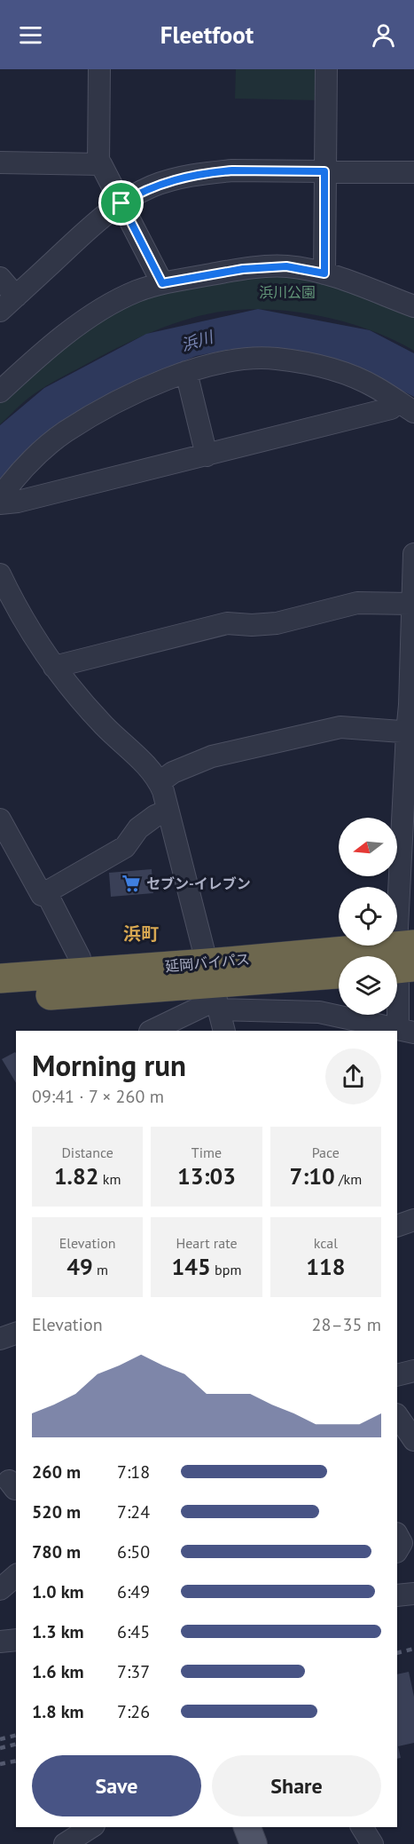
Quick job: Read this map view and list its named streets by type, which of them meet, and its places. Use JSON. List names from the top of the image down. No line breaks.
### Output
{"streets":{"highway":["延岡バイパス"]},"districts":["浜町"],"water":["浜川"],"parks":["浜川公園"],"places":{"supermarket":["セブン-イレブン"]},"north":"left","page":{"header":"Fleetfoot","heading":["Morning run","09:41 · 7 × 260 m"],"stats":[["Distance","1.82 km"],["Time","13:03"],["Pace","7:10 /km"],["Elevation","49 m"],["Heart rate","145 bpm"],["kcal","118"]],"chart":["Elevation","28–35 m"],"list":[{"name":"260 m","note":"7:18"},{"name":"520 m","note":"7:24"},{"name":"780 m","note":"6:50"},{"name":"1.0 km","note":"6:49"},{"name":"1.3 km","note":"6:45"},{"name":"1.6 km","note":"7:37"},{"name":"1.8 km","note":"7:26"}],"buttons":["Save","Share"]}}
